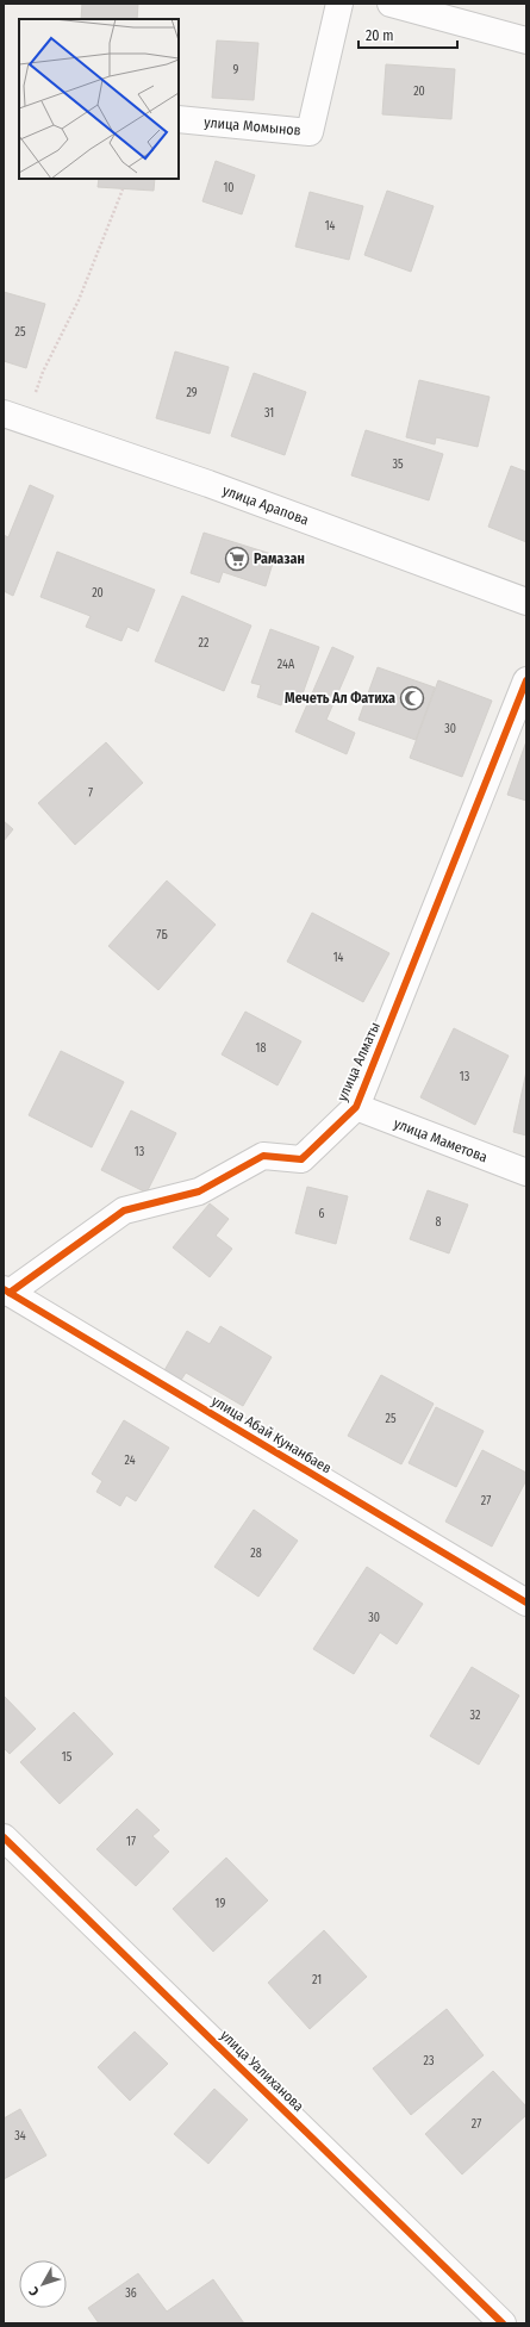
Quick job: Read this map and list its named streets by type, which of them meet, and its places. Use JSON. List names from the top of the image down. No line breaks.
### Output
{"streets":{"street":["улица Момынов","улица Арапова","улица Алматы","улица Маметова","улица Абай Кунанбаев","улица Уалиханова"]},"crossings":[["улица Алматы","улица Маметова"],["улица Алматы","улица Абай Кунанбаев"]],"places":{"supermarket":["Рамазан"],"mosque":["Мечеть Ал Фатиха"]},"house_numbers":["9","20","10","14","25","29","31","35","20","22","24А","30","7","7Б","14","18","13","13","6","8","25","24","27","28","30","32","15","17","19","21","23","27","34","36"],"scale_bar":"20 m","north":"bottom left"}
